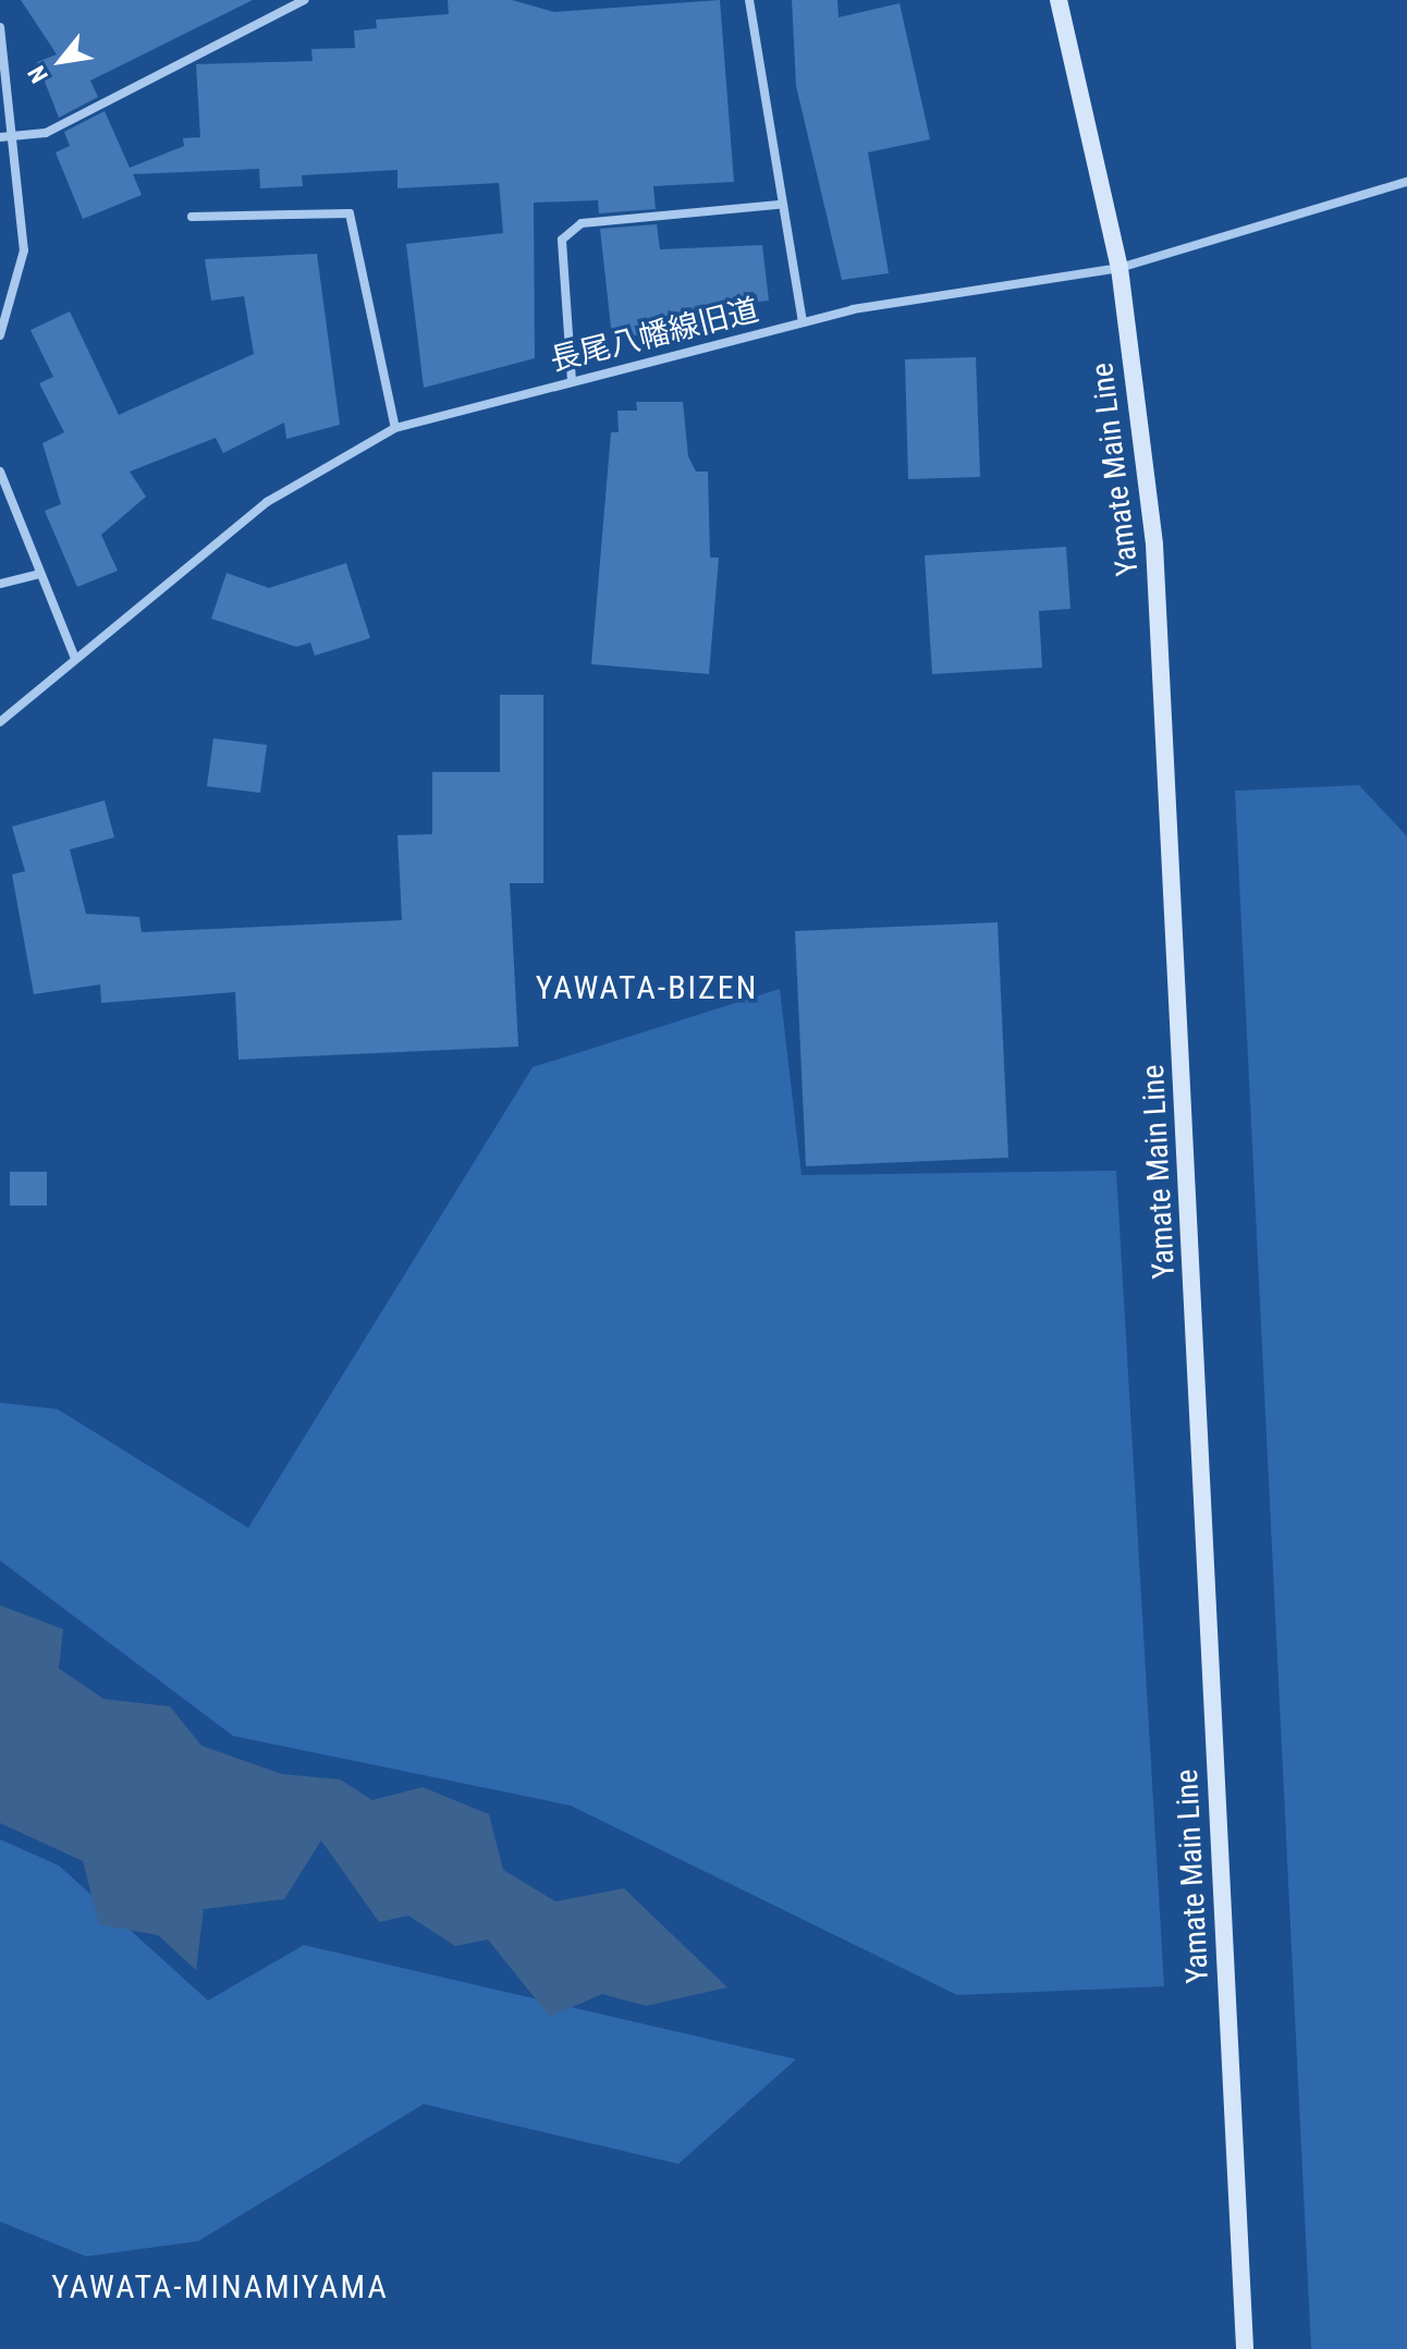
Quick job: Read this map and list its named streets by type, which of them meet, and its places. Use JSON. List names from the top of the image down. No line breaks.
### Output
{"streets":{"main road":["Yamate Main Line"],"street":["長尾八幡線旧道"]},"crossings":[["長尾八幡線旧道","Yamate Main Line"]],"districts":["YAWATA-BIZEN","YAWATA-MINAMIYAMA"],"north":"bottom left"}
